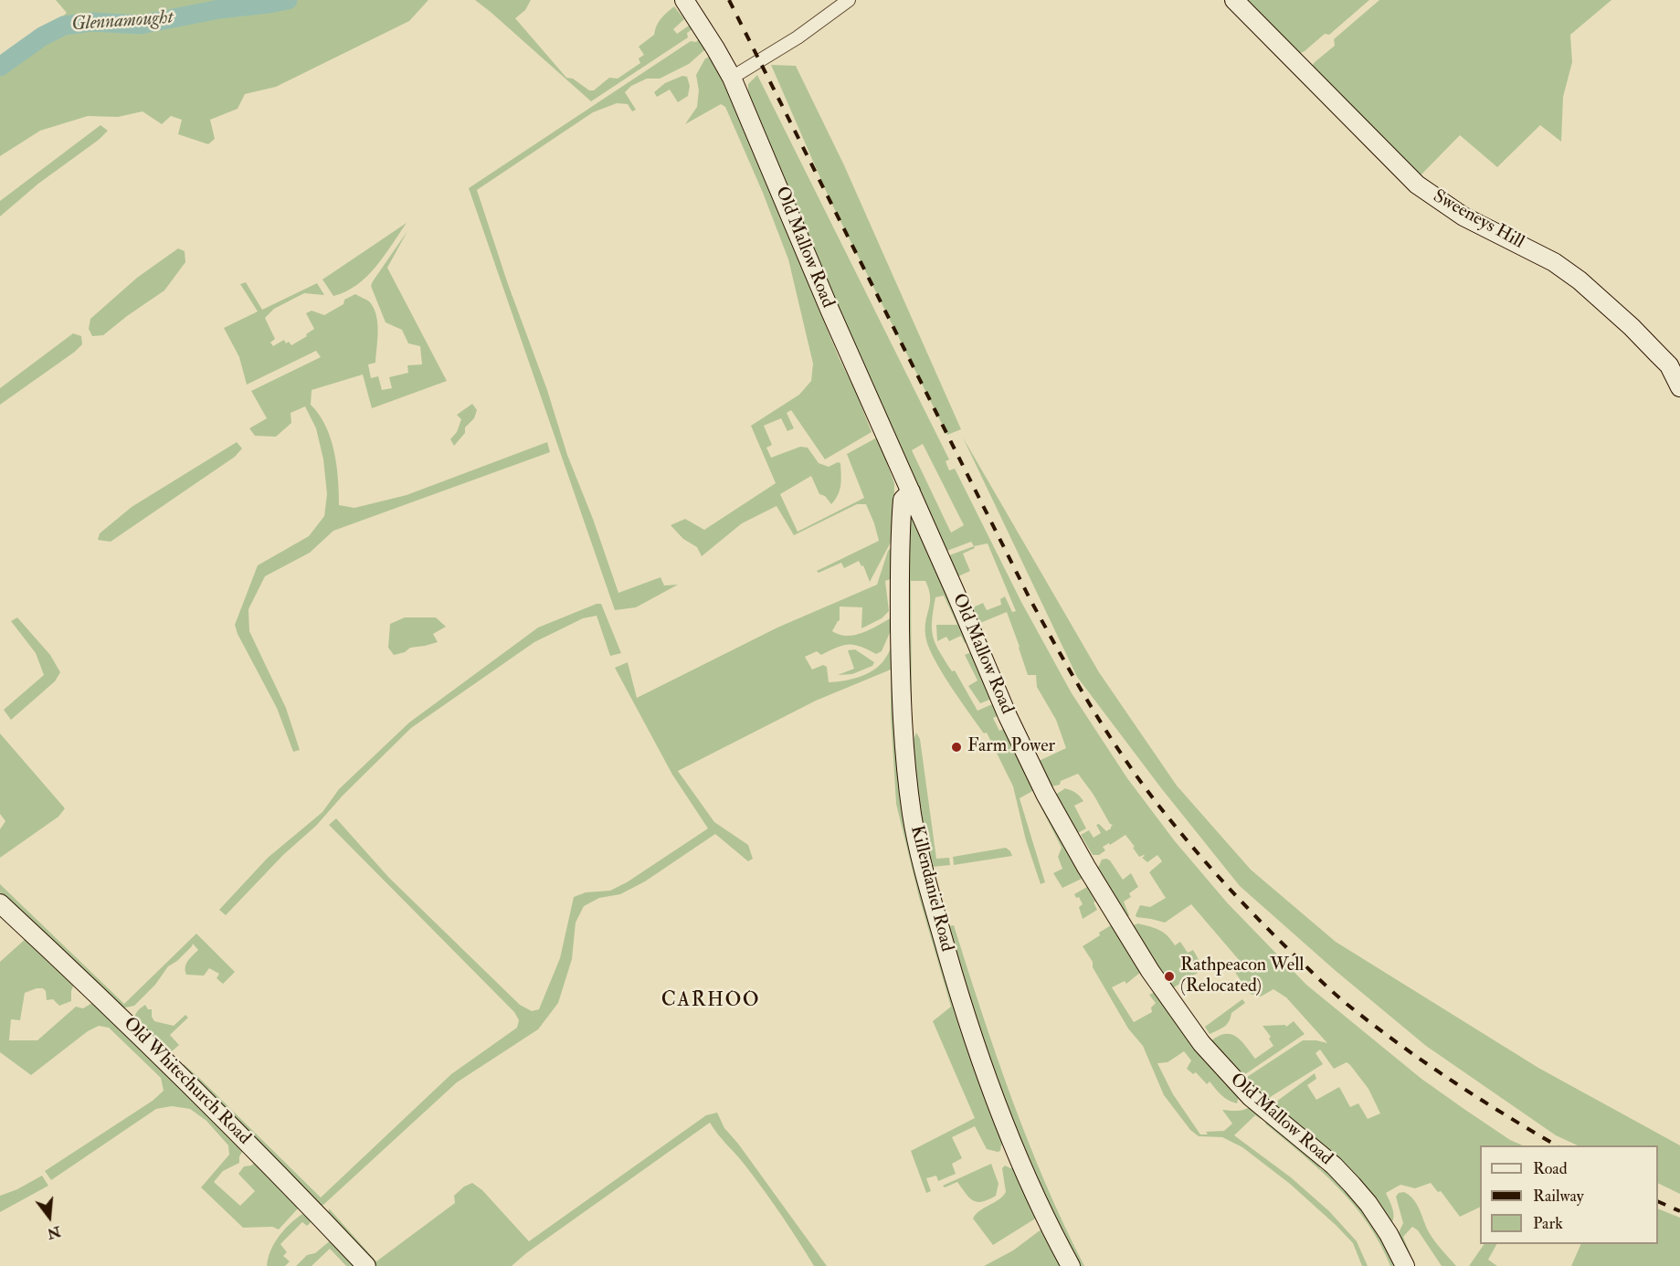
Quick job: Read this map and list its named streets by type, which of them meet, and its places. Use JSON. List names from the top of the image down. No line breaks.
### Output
{"streets":{"street":["Sweeneys Hill","Old Mallow Road","Killendaniel Road","Old Whitechurch Road"]},"crossings":[["Old Mallow Road","Killendaniel Road"]],"districts":["CARHOO"],"water":["Glennamought"],"places":["Farm Power","Rathpeacon Well (Relocated)"],"legend":["Road","Railway","Park"],"north":"bottom"}
